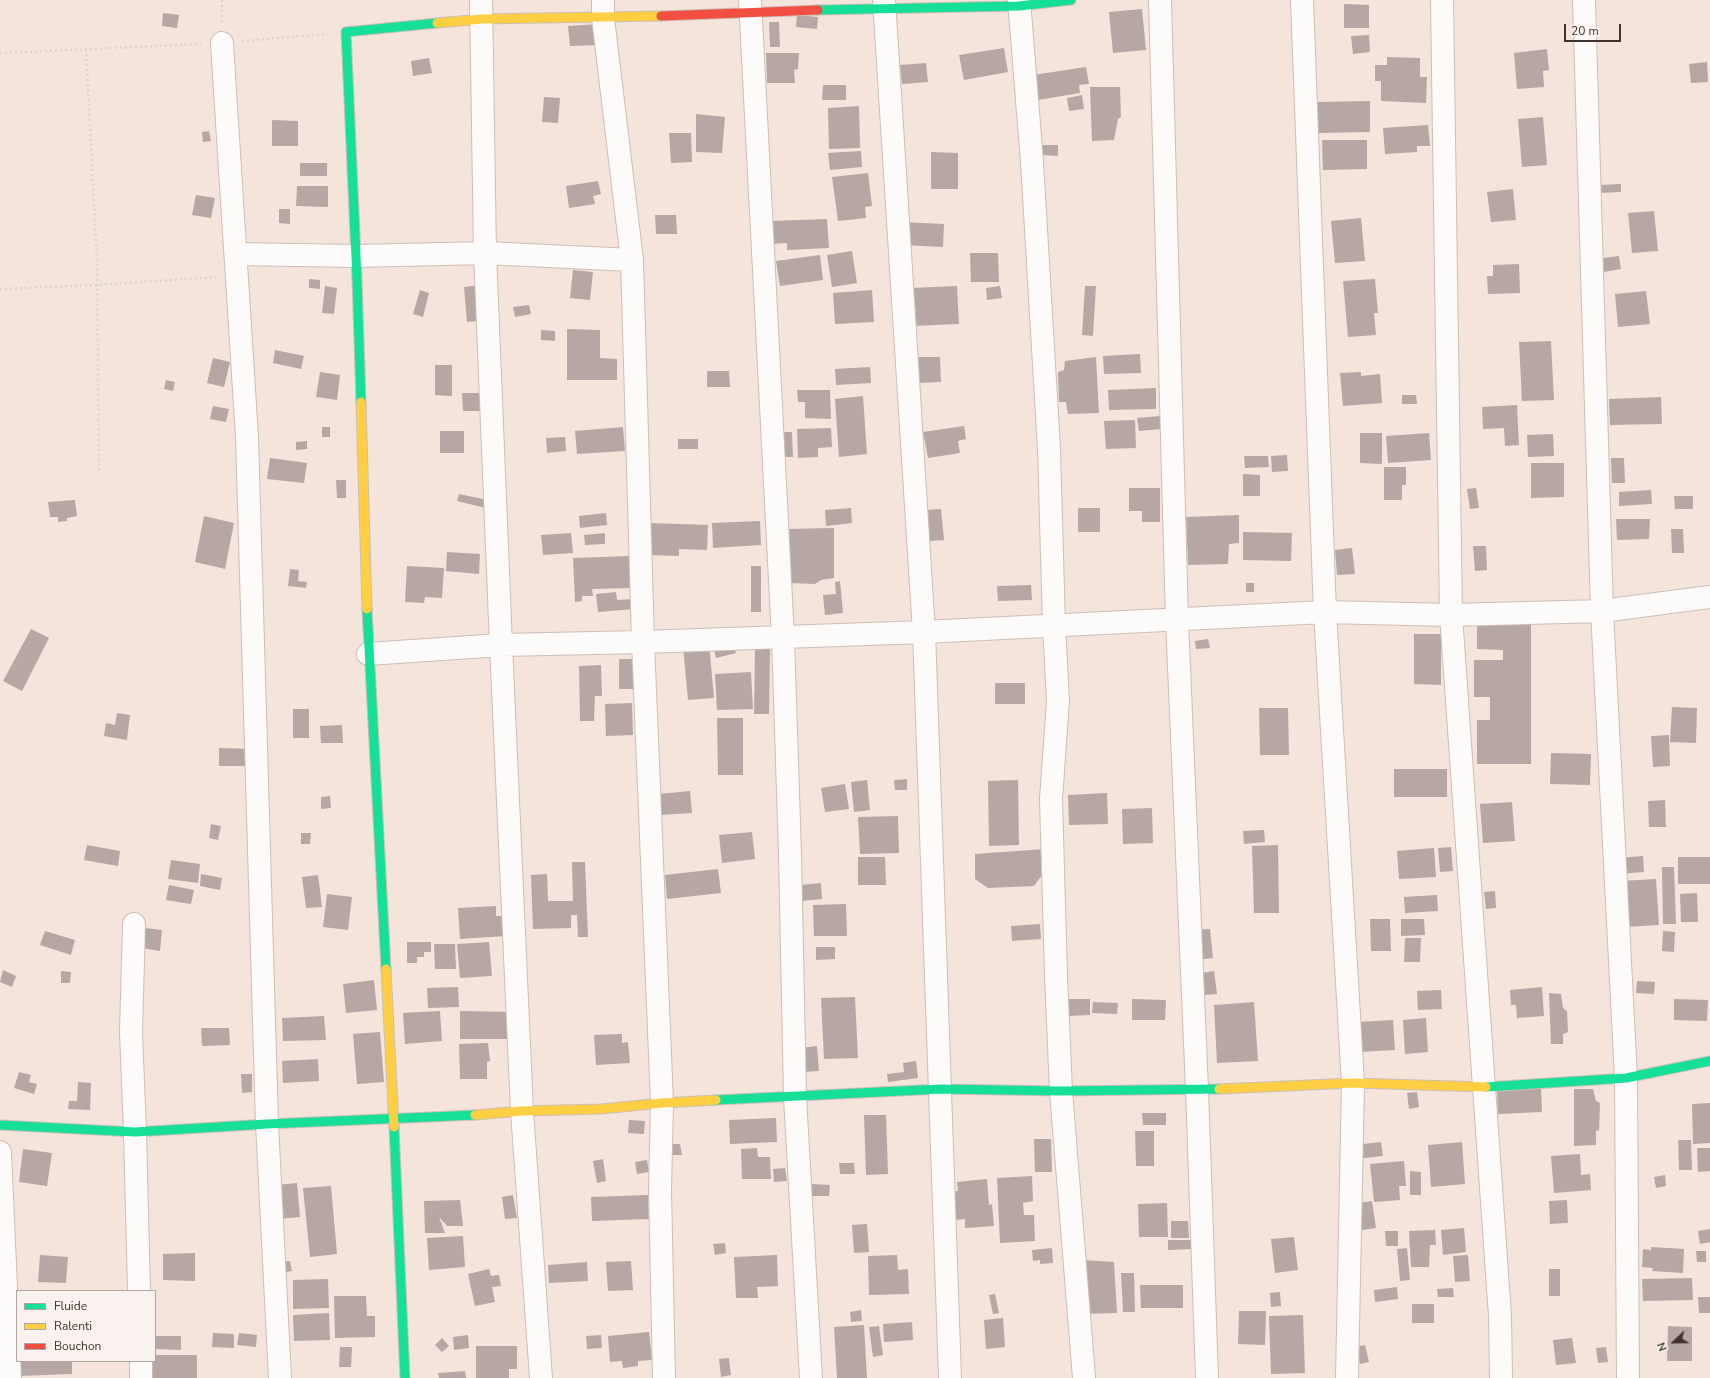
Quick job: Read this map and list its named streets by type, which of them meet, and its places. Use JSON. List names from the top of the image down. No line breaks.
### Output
{"legend":["Fluide","Ralenti","Bouchon"],"scale_bar":"20 m","north":"left"}
